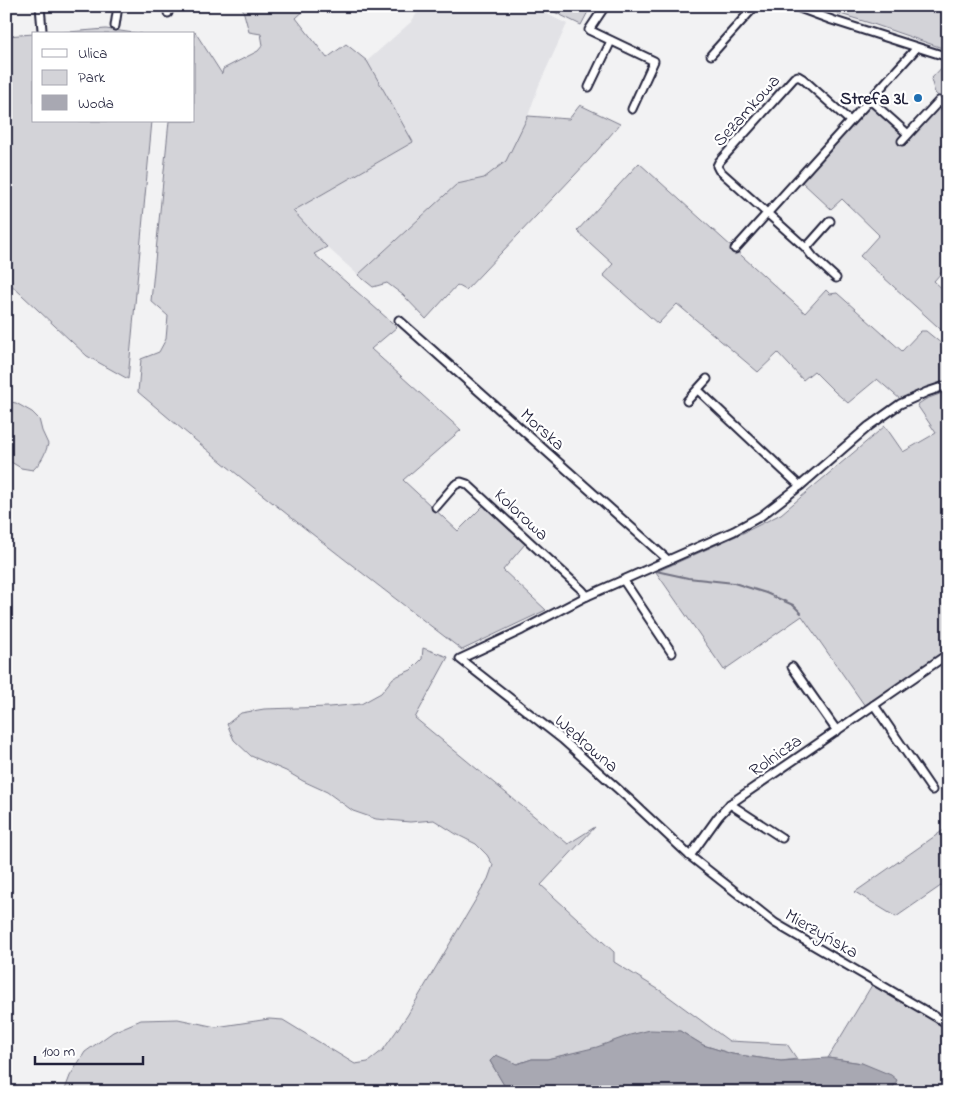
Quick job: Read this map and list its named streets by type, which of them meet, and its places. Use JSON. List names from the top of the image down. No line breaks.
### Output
{"streets":{"street":["Sezamkowa","Morska","Kolorowa","Wędrowna","Rolnicza","Mierzyńska"]},"crossings":[["Kolorowa","Wędrowna"],["Wędrowna","Rolnicza"],["Wędrowna","Mierzyńska"],["Rolnicza","Mierzyńska"]],"places":["Strefa 3L"],"legend":["Ulica","Park","Woda"],"scale_bar":"100 m"}
